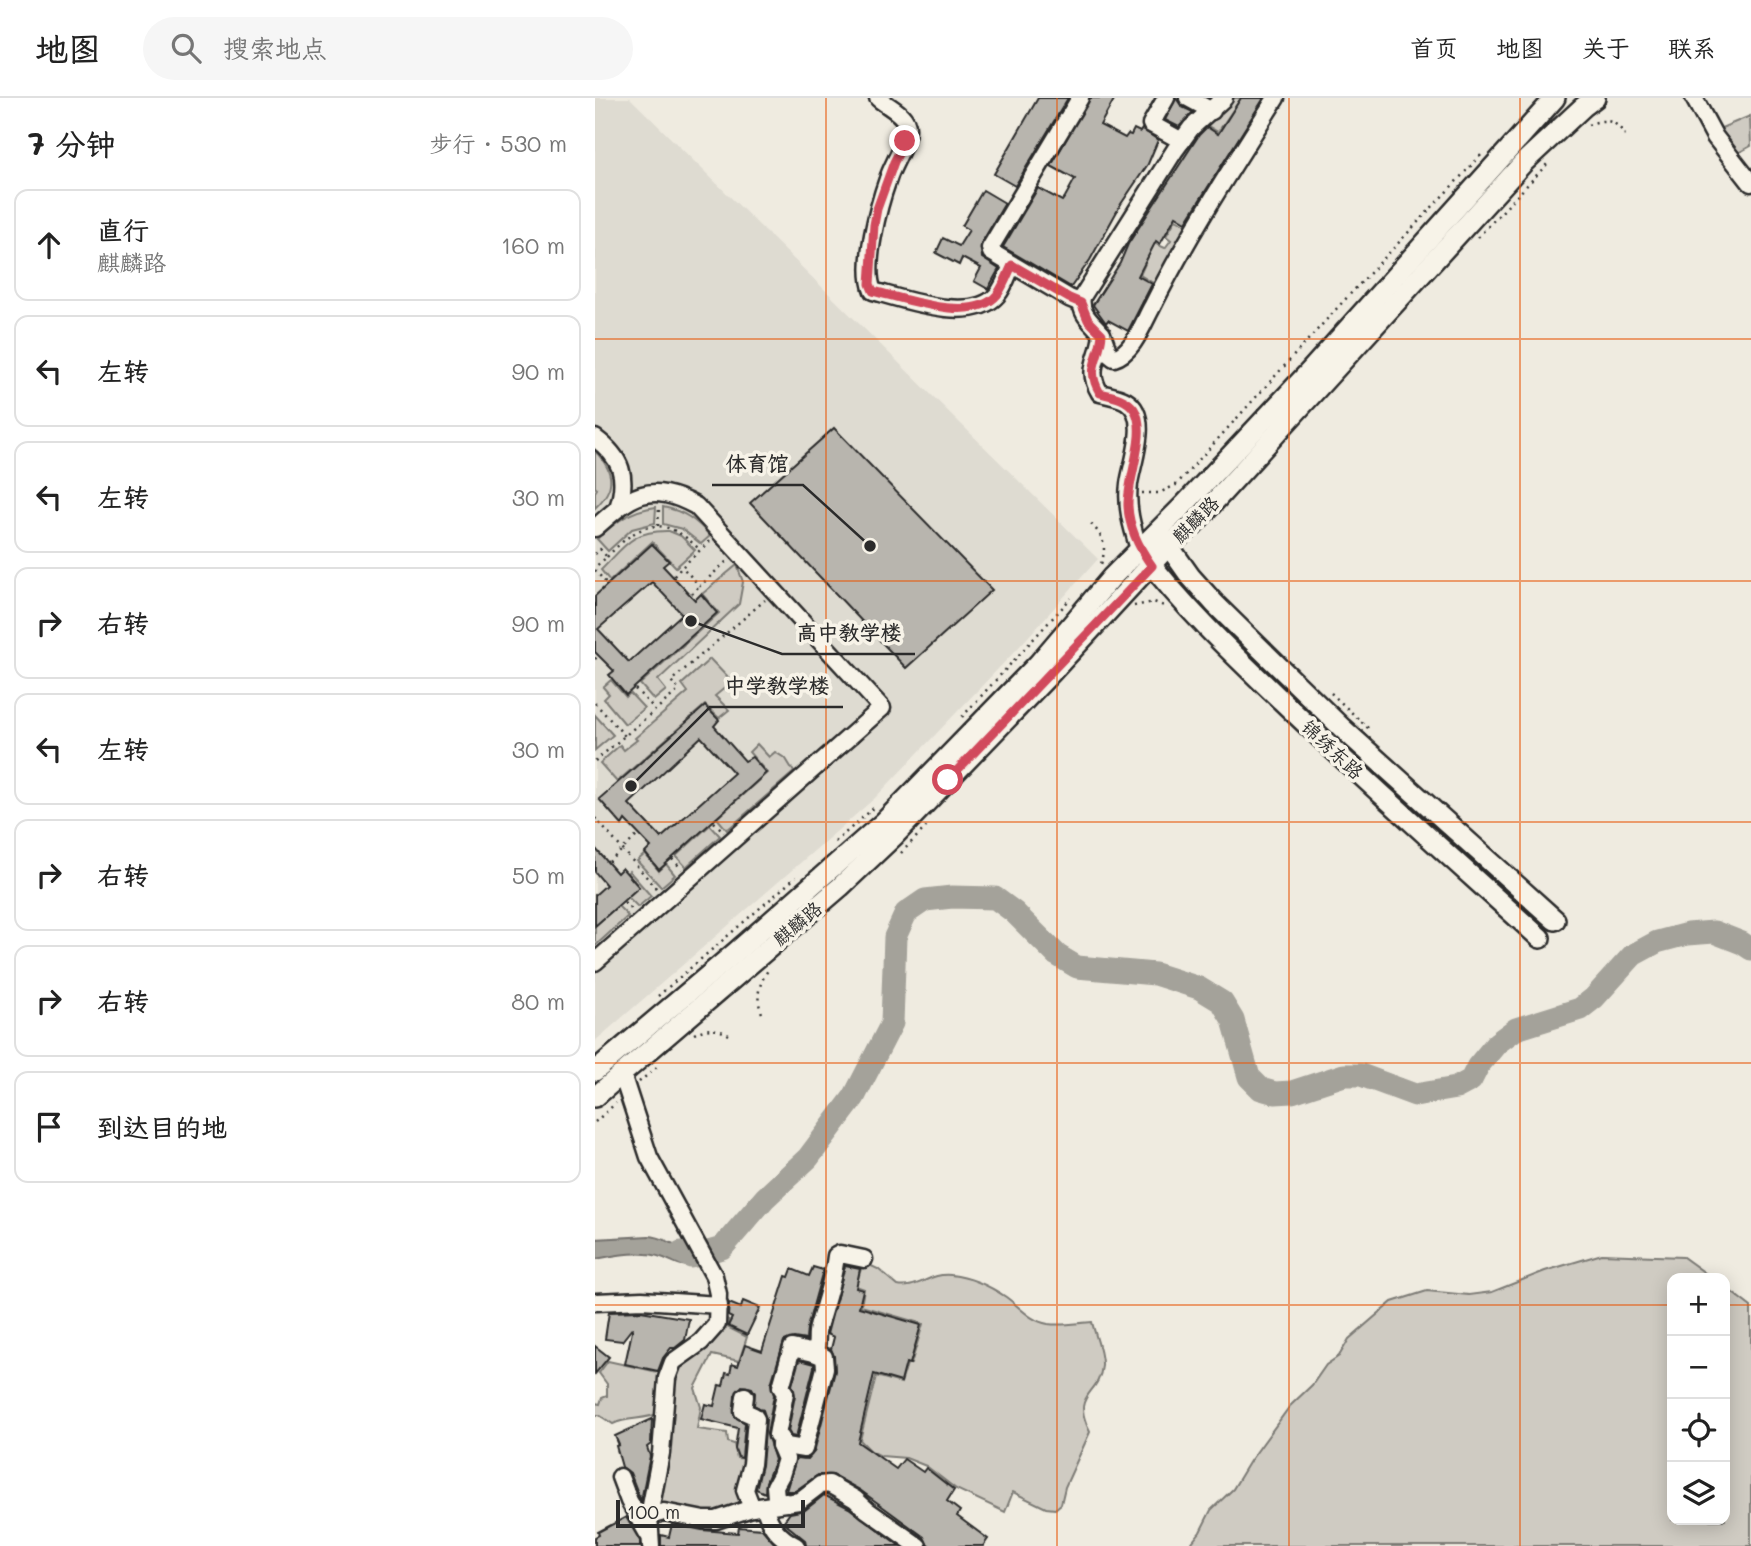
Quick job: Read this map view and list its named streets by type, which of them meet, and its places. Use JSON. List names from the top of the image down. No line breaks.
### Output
{"streets":{"main road":["麒麟路","锦绣东路"]},"crossings":[["麒麟路","锦绣东路"]],"places":["体育馆","高中教学楼","中学教学楼"],"scale_bar":"100 m","page":{"header":"地图","search":"搜索地点","nav":["首页","地图","关于","联系"],"heading":["7 分钟","步行 · 530 m"],"list":[["直行","麒麟路","160 m"],["左转","90 m"],["左转","30 m"],["右转","90 m"],["左转","30 m"],["右转","50 m"],["右转","80 m"],"到达目的地"],"map_buttons":["+","−"],"scale":"100 m"}}
